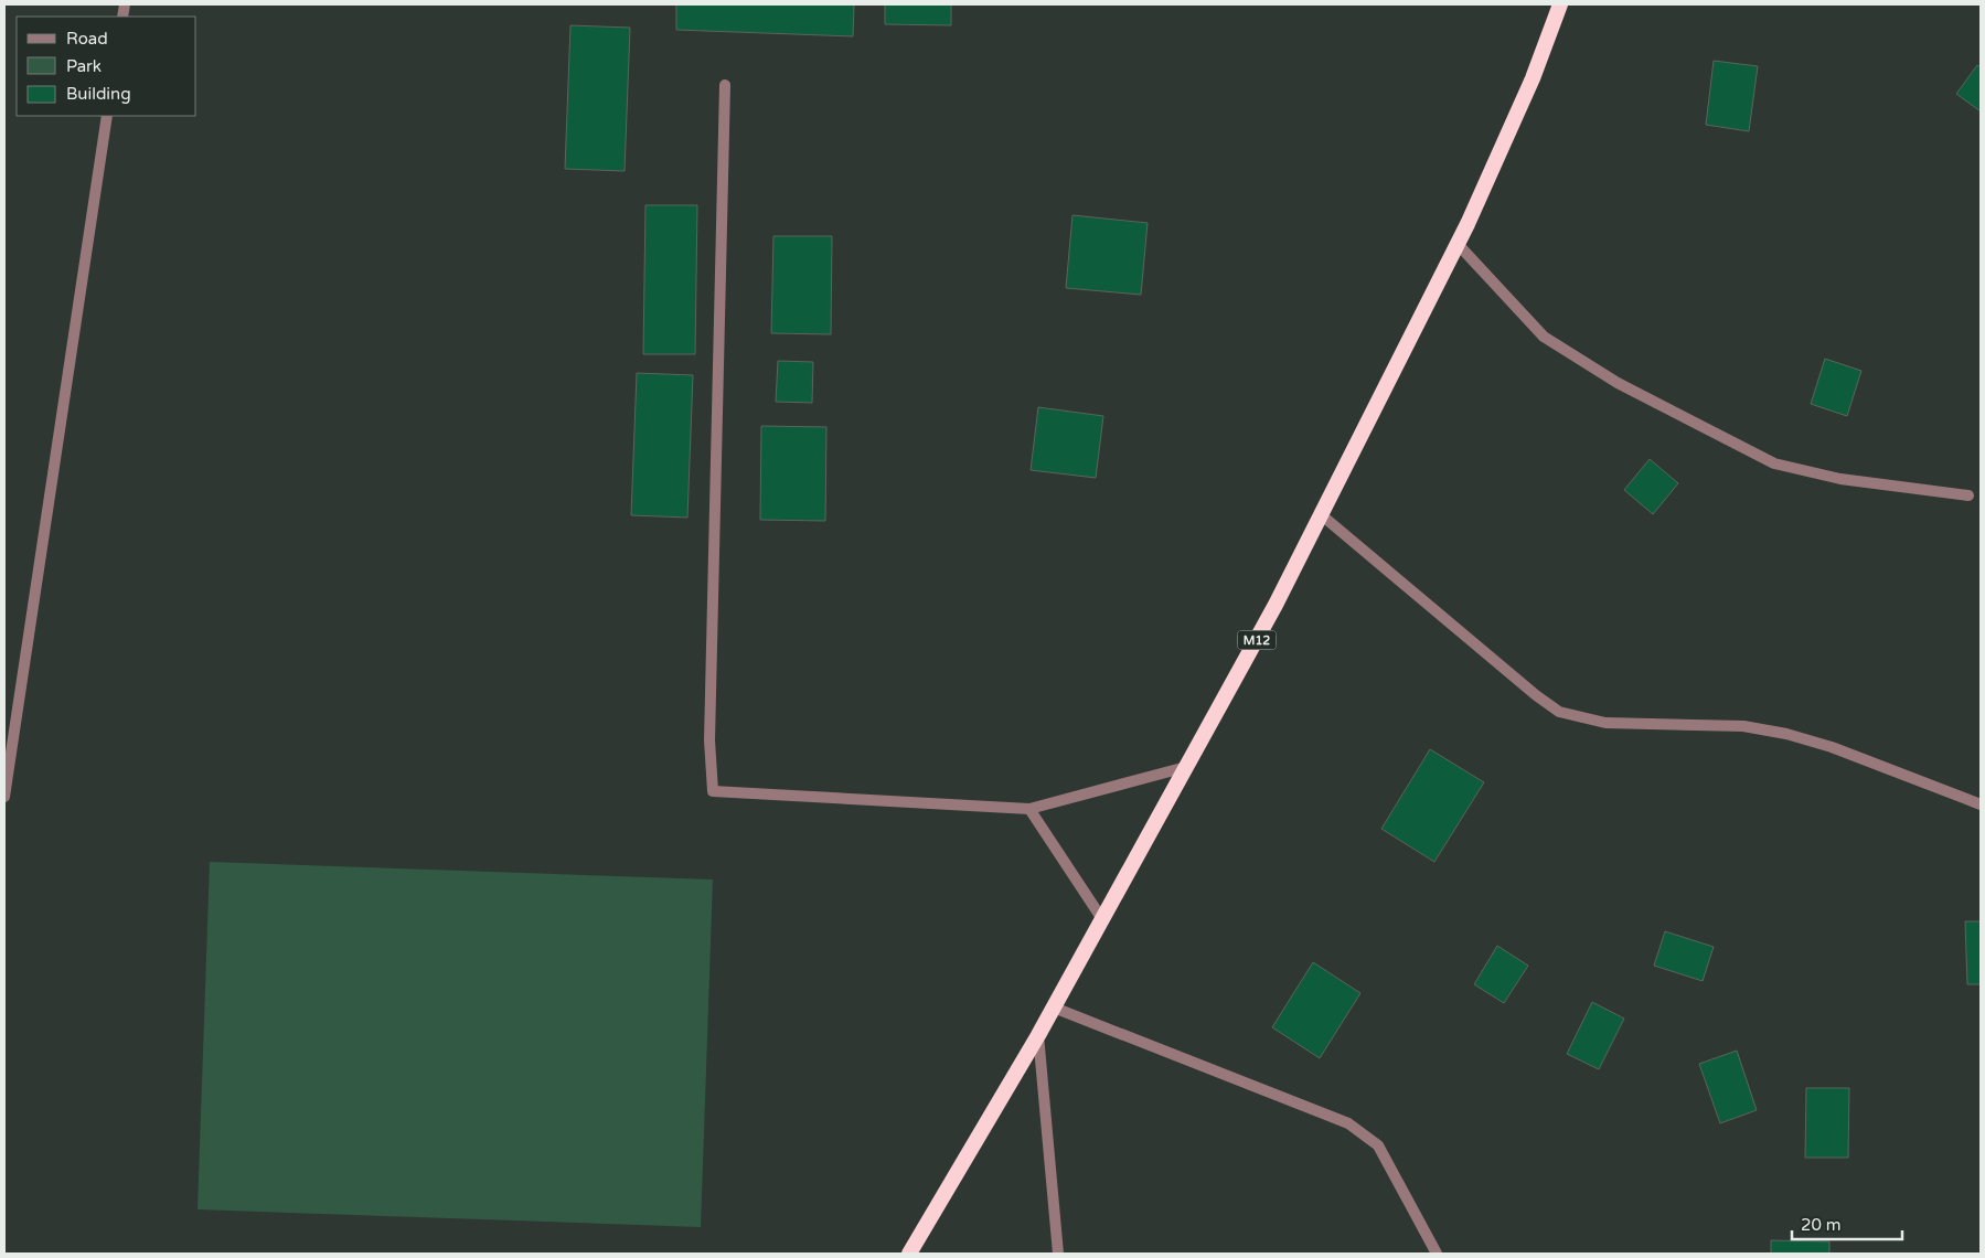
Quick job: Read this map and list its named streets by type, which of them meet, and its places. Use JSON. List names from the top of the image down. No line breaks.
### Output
{"streets":{"highway":["M12"]},"legend":["Road","Park","Building"],"scale_bar":"20 m"}
